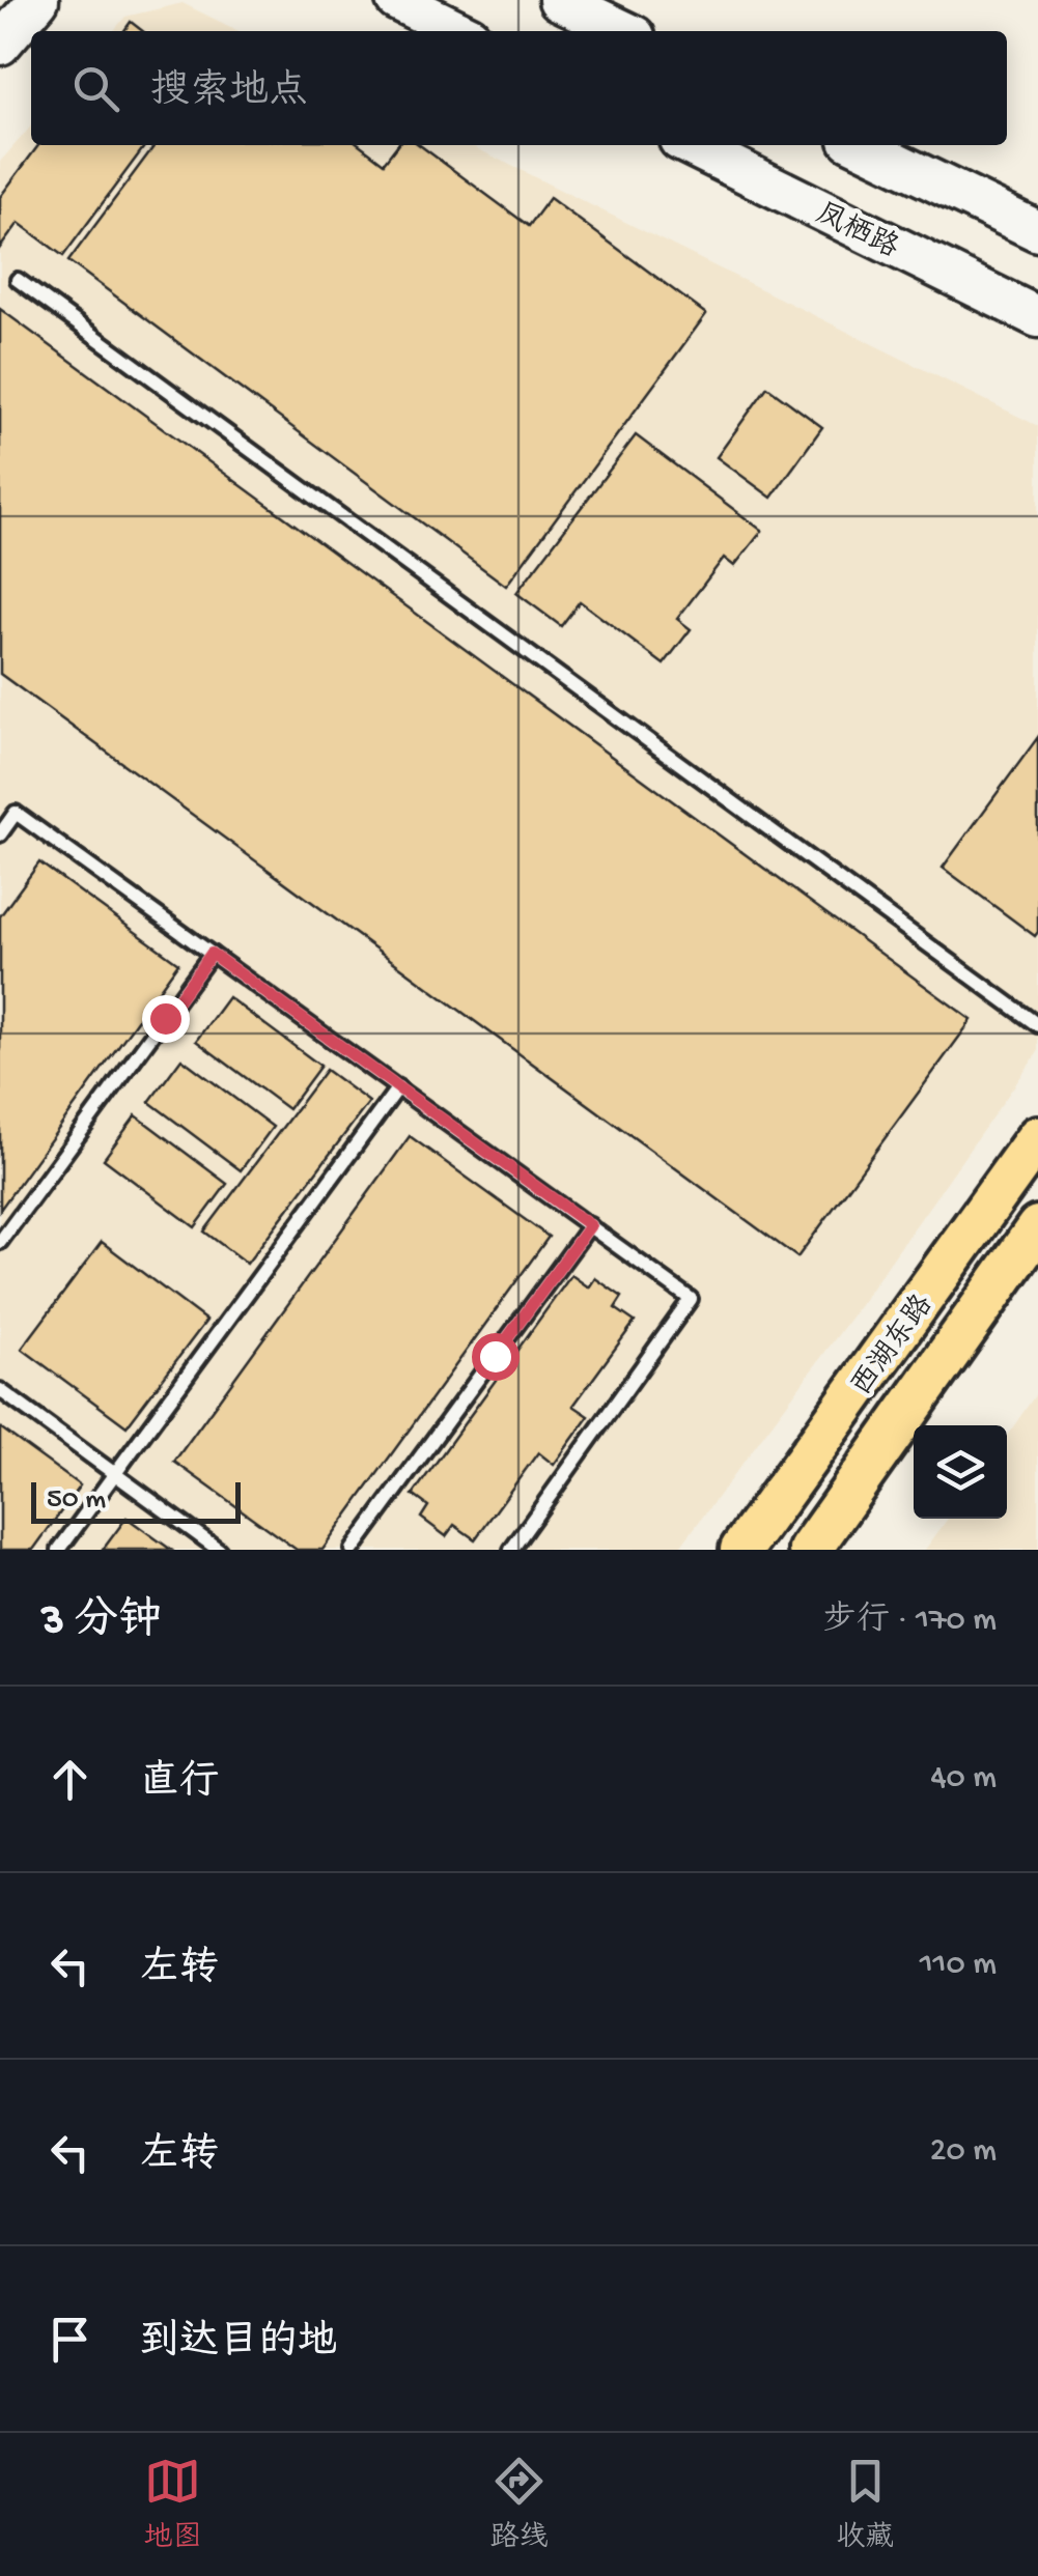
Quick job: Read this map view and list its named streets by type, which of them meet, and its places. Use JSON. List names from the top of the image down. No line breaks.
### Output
{"streets":{"main road":["凤栖路","西湖东路"]},"scale_bar":"50 m","page":{"search":"搜索地点","scale":"50 m","heading":["3 分钟","步行 · 170 m"],"list":[["直行","40 m"],["左转","110 m"],["左转","20 m"],"到达目的地"],"nav":["地图","路线","收藏"]}}
